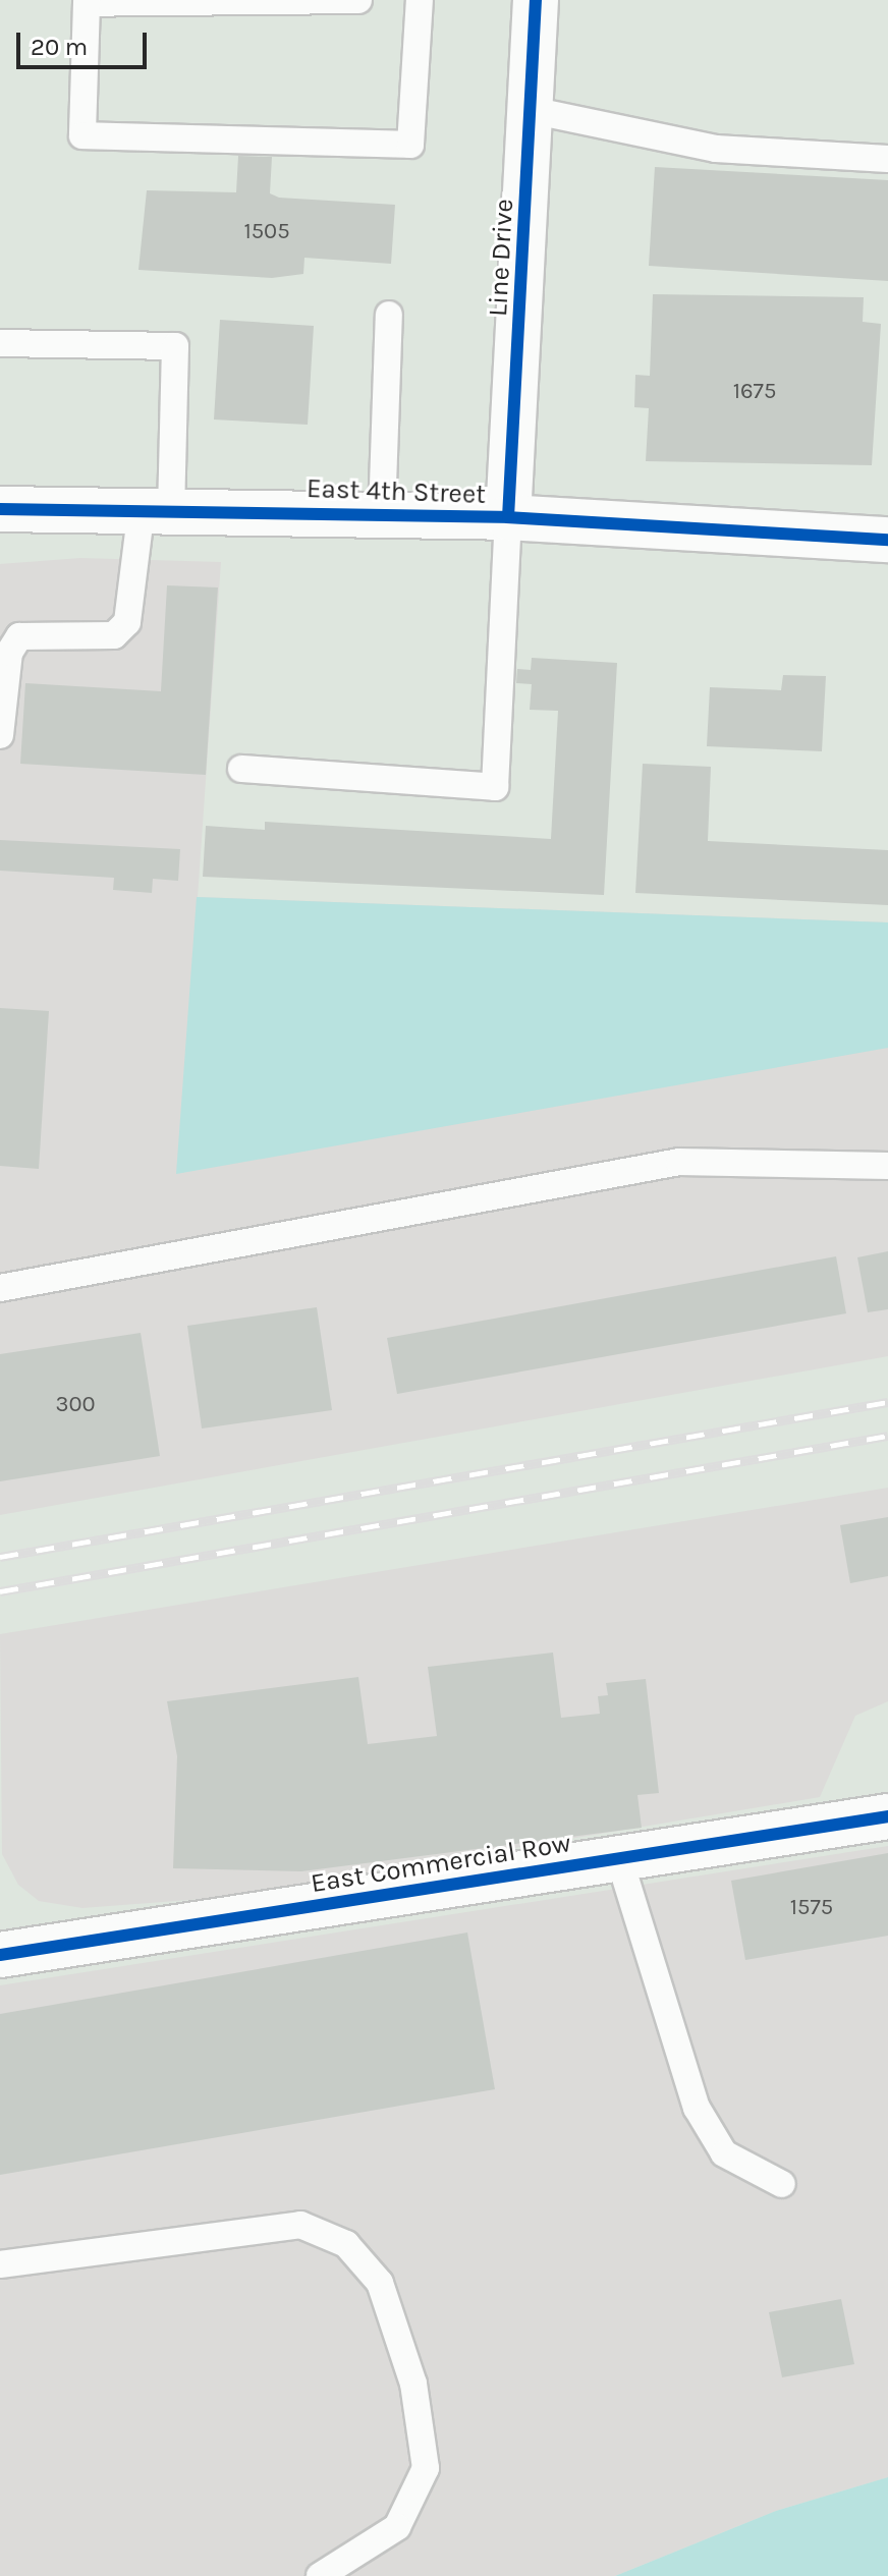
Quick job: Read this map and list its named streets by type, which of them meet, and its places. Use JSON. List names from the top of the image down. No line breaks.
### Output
{"streets":{"street":["Line Drive","East 4th Street","East Commercial Row"]},"crossings":[["Line Drive","East 4th Street"]],"house_numbers":["1505","1675","300","1575"],"scale_bar":"20 m"}
